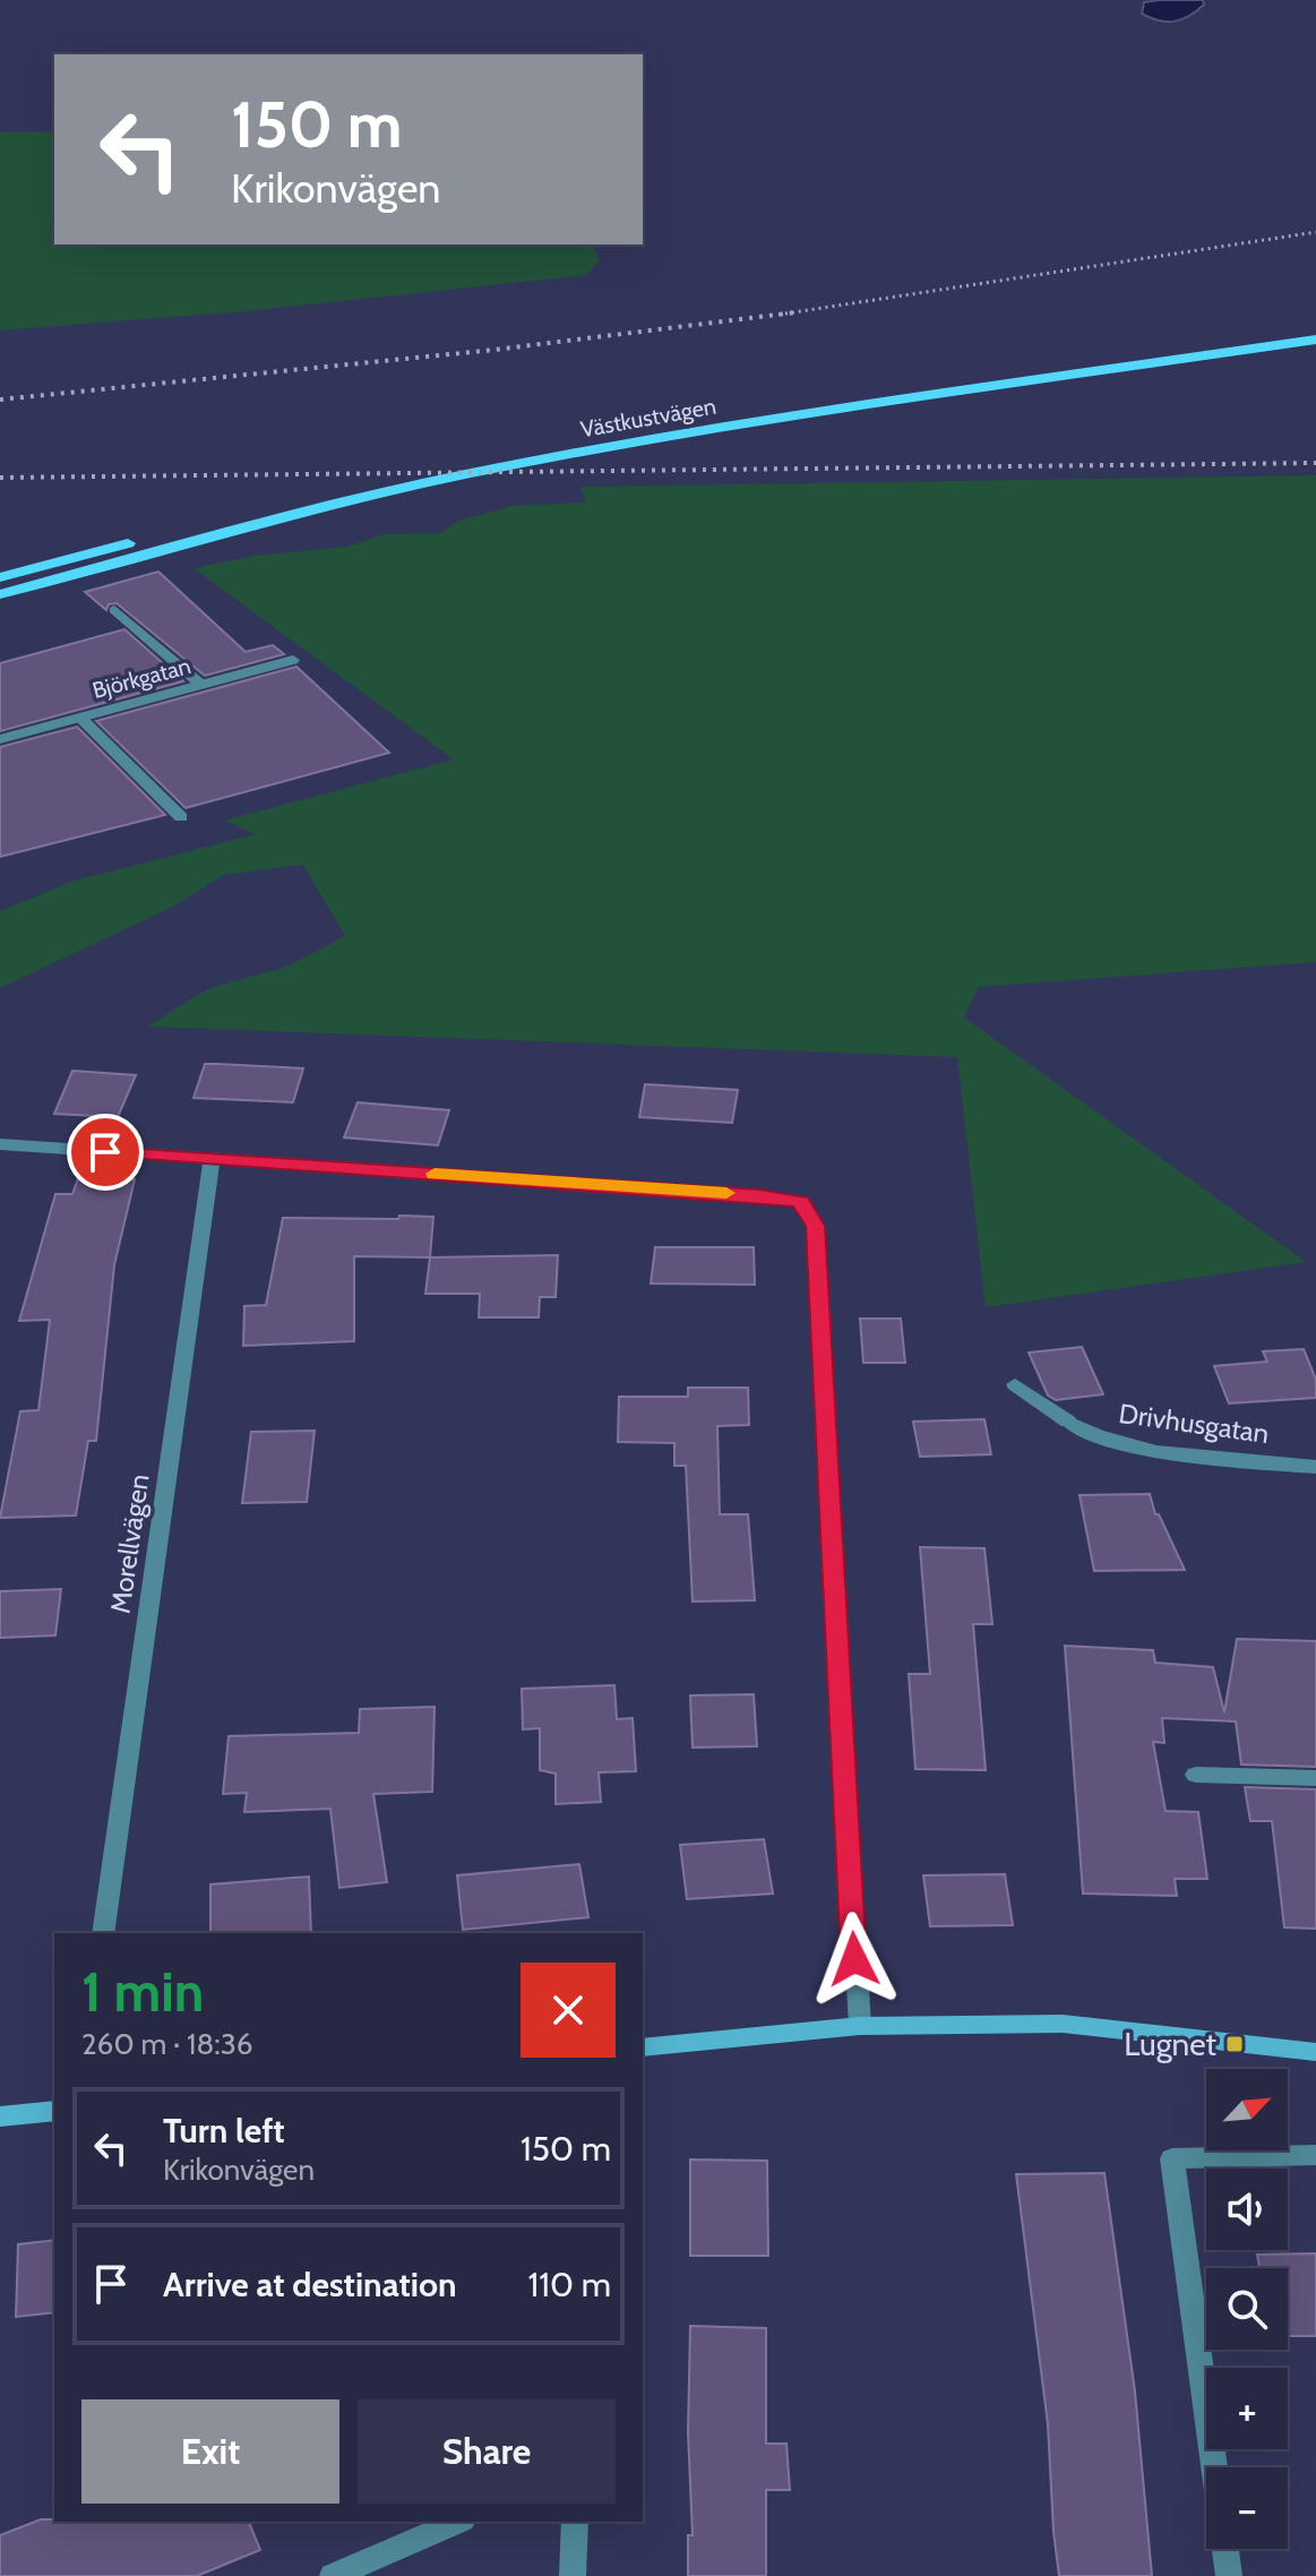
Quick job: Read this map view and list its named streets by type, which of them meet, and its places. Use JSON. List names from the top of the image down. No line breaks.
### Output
{"streets":{"main road":["Västkustvägen"],"street":["Björkgatan","Drivhusgatan","Morellvägen"]},"places":{"transit":["Lugnet"]},"north":"top right","page":{"turn":["150 m","Krikonvägen"],"heading":["1 min","260 m · 18:36"],"map_buttons":["+","−"],"list":[{"name":"Turn left","note":"Krikonvägen","value":"150 m"},{"name":"Arrive at destination","value":"110 m"}],"buttons":["Exit","Share"]}}
